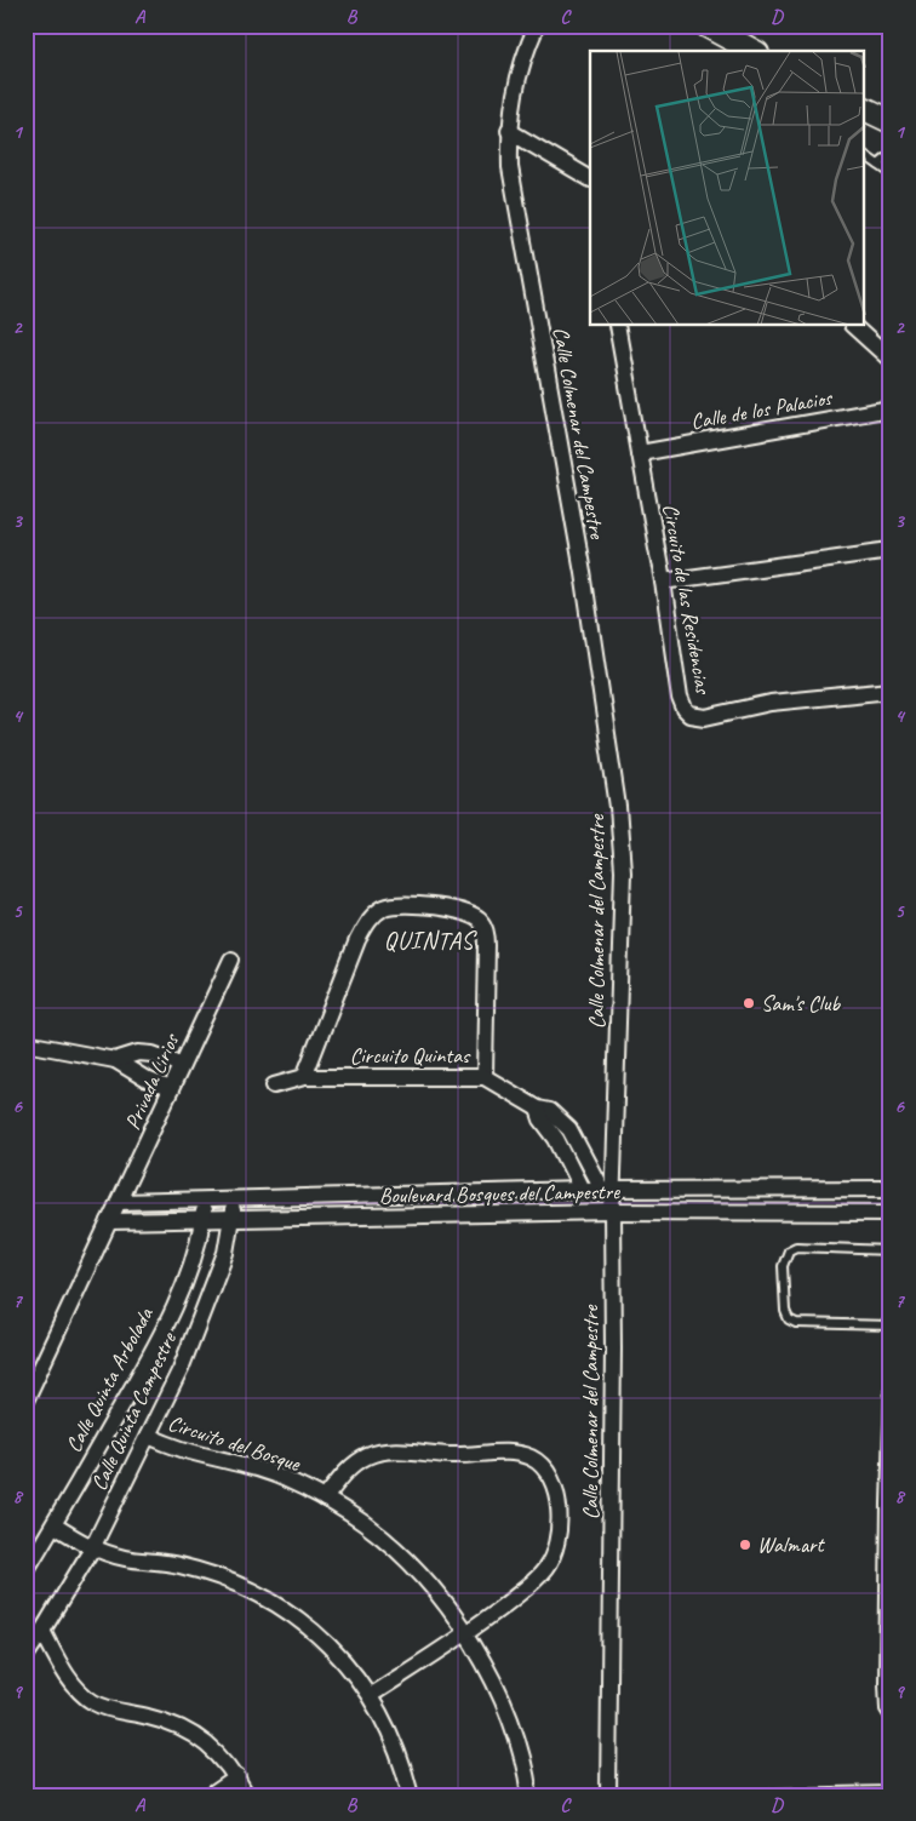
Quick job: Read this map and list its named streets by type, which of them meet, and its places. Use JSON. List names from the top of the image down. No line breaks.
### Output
{"streets":{"street":["Calle de los Palacios","Calle Colmenar del Campestre","Circuito de las Residencias","Circuito Quintas","Privada Lirios","Boulevard Bosques del Campestre","Calle Quinta Arbolada","Calle Quinta Campestre","Circuito del Bosque"]},"crossings":[["Calle de los Palacios","Circuito de las Residencias"],["Calle Colmenar del Campestre","Circuito Quintas"],["Calle Colmenar del Campestre","Boulevard Bosques del Campestre"],["Circuito Quintas","Boulevard Bosques del Campestre"],["Privada Lirios","Boulevard Bosques del Campestre"],["Boulevard Bosques del Campestre","Calle Quinta Arbolada"],["Boulevard Bosques del Campestre","Calle Quinta Campestre"],["Calle Quinta Campestre","Circuito del Bosque"]],"districts":["QUINTAS"],"places":["Sam's Club","Walmart"],"grid":{"columns":["A","B","C","D"],"rows":["1","2","3","4","5","6","7","8","9"]}}
